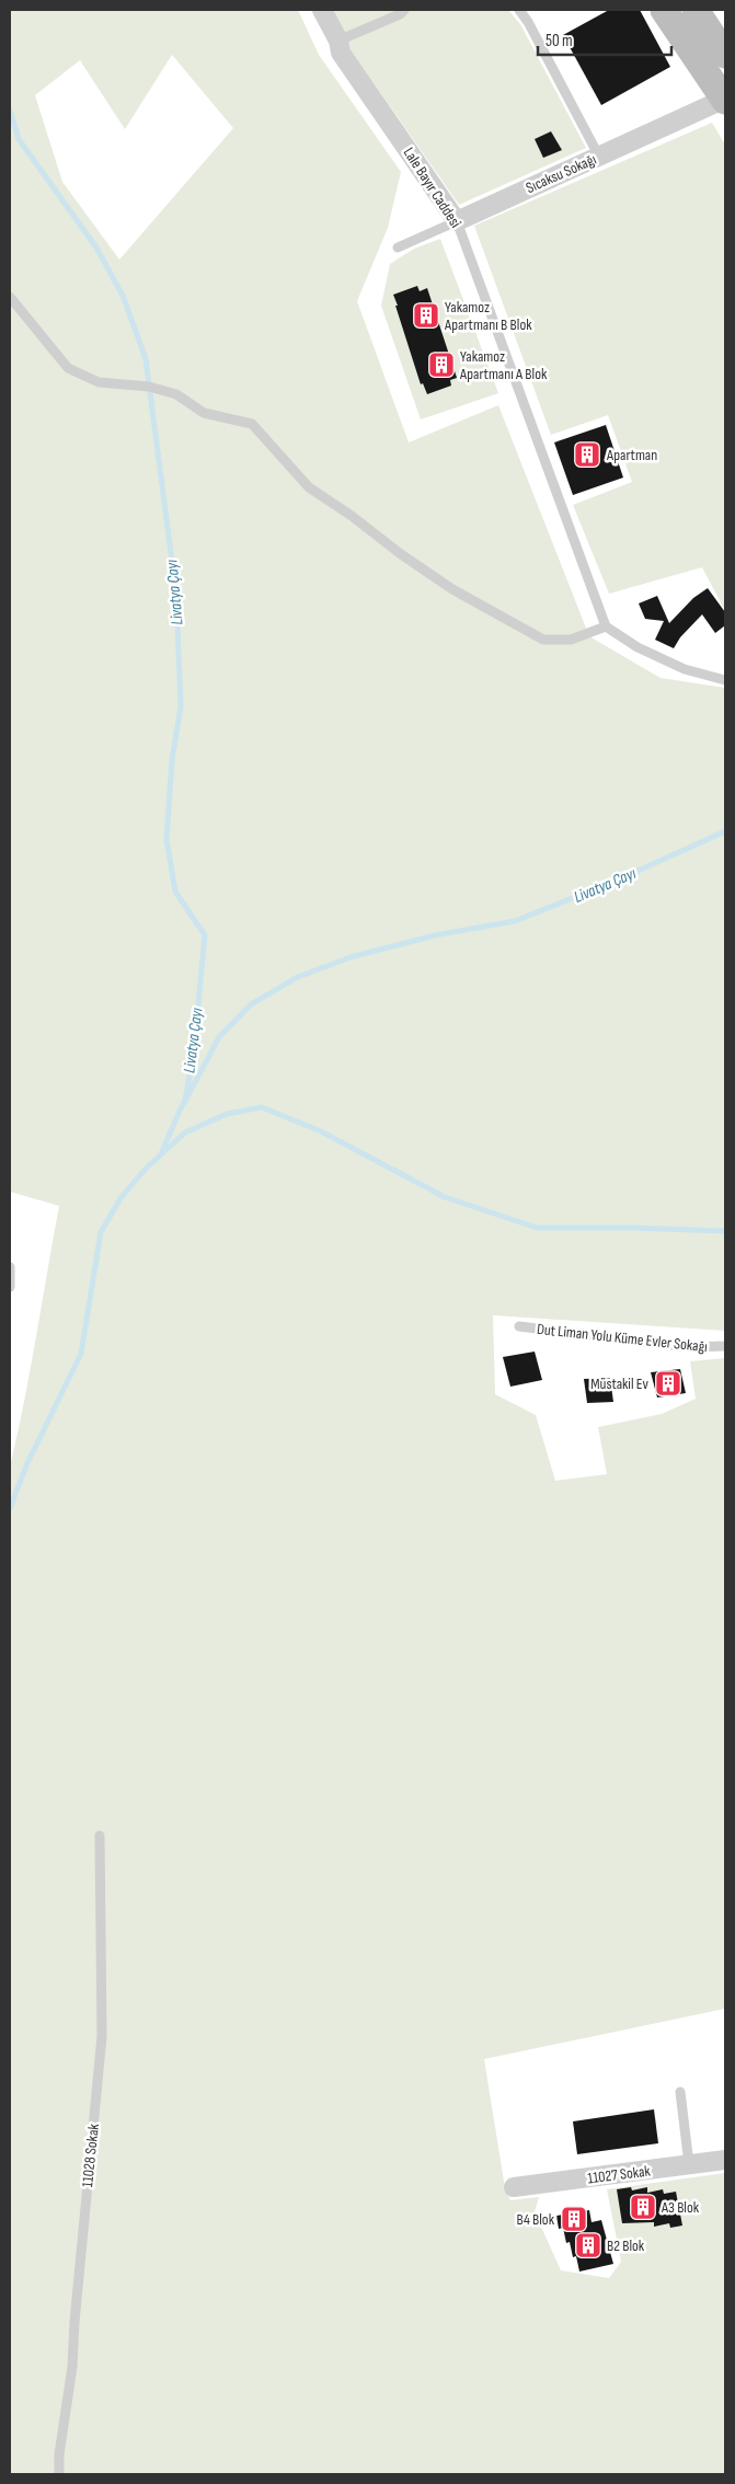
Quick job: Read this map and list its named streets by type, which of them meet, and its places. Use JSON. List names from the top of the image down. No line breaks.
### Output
{"streets":{"street":["Sıcaksu Sokağı","Lale Bayır Caddesi","11027 Sokak"],"lane":["Dut Liman Yolu Küme Evler Sokağı","11028 Sokak"]},"crossings":[["Sıcaksu Sokağı","Lale Bayır Caddesi"]],"water":["Livatya Çayı"],"places":{"building":["Yakamoz Apartmanı B Blok","Yakamoz Apartmanı A Blok","Apartman","Müstakil Ev","A3 Blok","B4 Blok","B2 Blok"]},"scale_bar":"50 m"}
